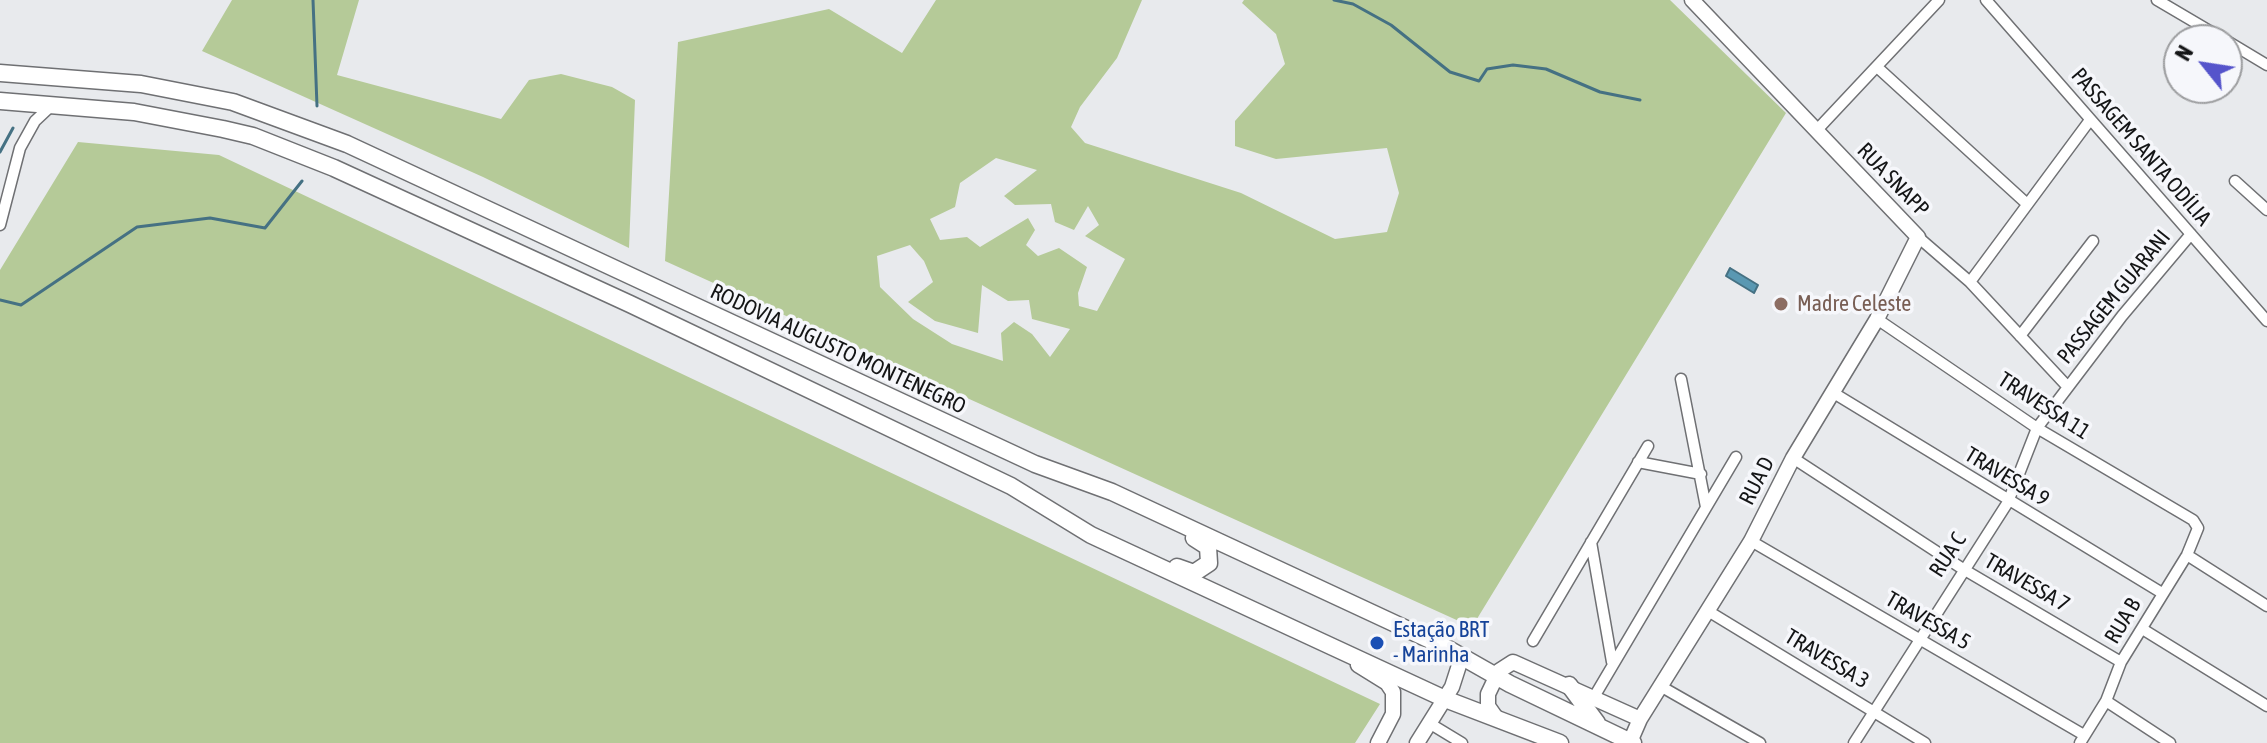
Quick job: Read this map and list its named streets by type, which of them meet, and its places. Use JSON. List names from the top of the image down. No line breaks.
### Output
{"streets":{"main road":["RUA SNAPP","RODOVIA AUGUSTO MONTENEGRO","RUA D"],"street":["PASSAGEM SANTA ODÍLIA","PASSAGEM GUARANI","TRAVESSA 11","TRAVESSA 9","RUA C","TRAVESSA 7","TRAVESSA 5","RUA B","TRAVESSA 3"]},"crossings":[["PASSAGEM SANTA ODÍLIA","PASSAGEM GUARANI"],["RUA SNAPP","PASSAGEM GUARANI"],["RUA SNAPP","RUA D"],["RUA SNAPP","RUA C"],["PASSAGEM GUARANI","RUA C"],["RODOVIA AUGUSTO MONTENEGRO","RUA D"],["TRAVESSA 11","RUA D"],["TRAVESSA 11","RUA C"],["TRAVESSA 11","RUA B"],["TRAVESSA 9","RUA D"],["TRAVESSA 9","RUA C"],["TRAVESSA 9","RUA B"],["RUA D","TRAVESSA 7"],["RUA D","TRAVESSA 5"],["RUA D","TRAVESSA 3"],["RUA C","TRAVESSA 7"],["RUA C","TRAVESSA 5"],["RUA C","TRAVESSA 3"],["TRAVESSA 7","RUA B"],["TRAVESSA 5","RUA B"]],"places":["Madre Celeste","Estação BRT - Marinha"],"north":"top left"}
